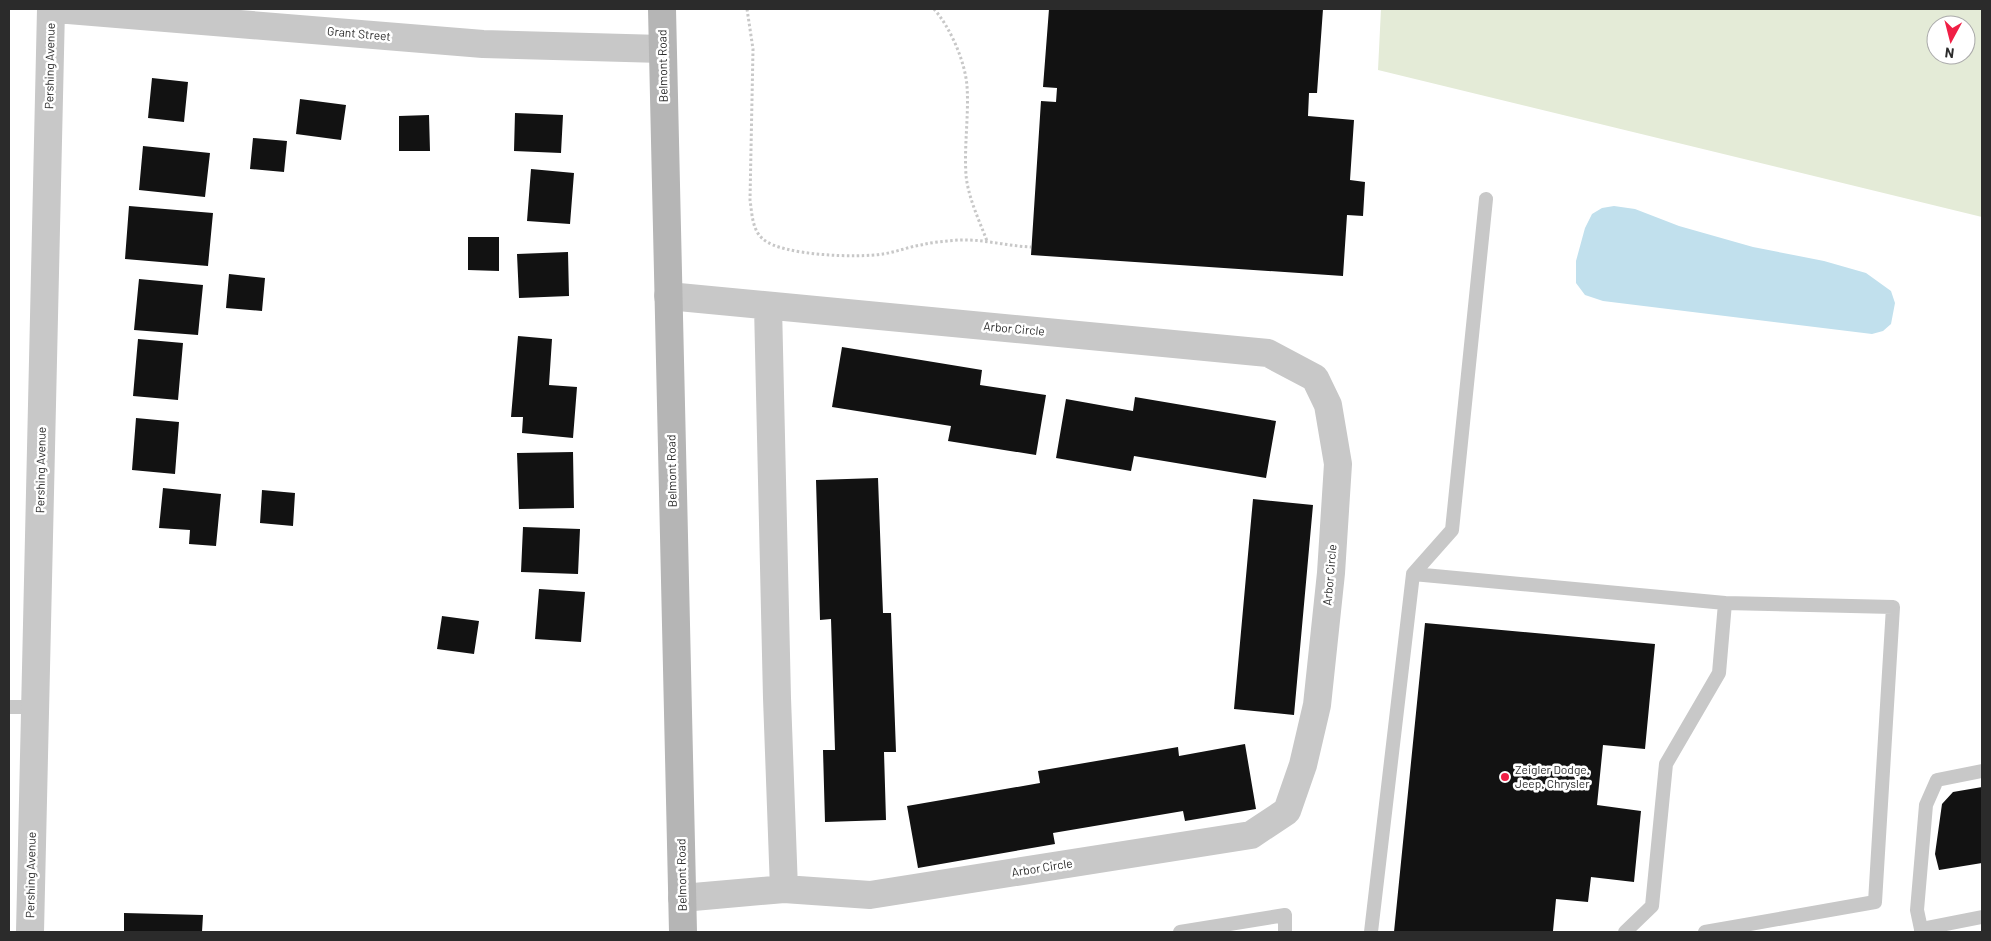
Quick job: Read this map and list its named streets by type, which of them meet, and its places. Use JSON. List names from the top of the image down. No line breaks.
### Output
{"streets":{"main road":["Belmont Road"],"street":["Grant Street","Pershing Avenue","Arbor Circle"]},"crossings":[["Grant Street","Belmont Road"],["Belmont Road","Arbor Circle"]],"places":["Zeigler Dodge, Jeep, Chrysler"],"north":"bottom"}
